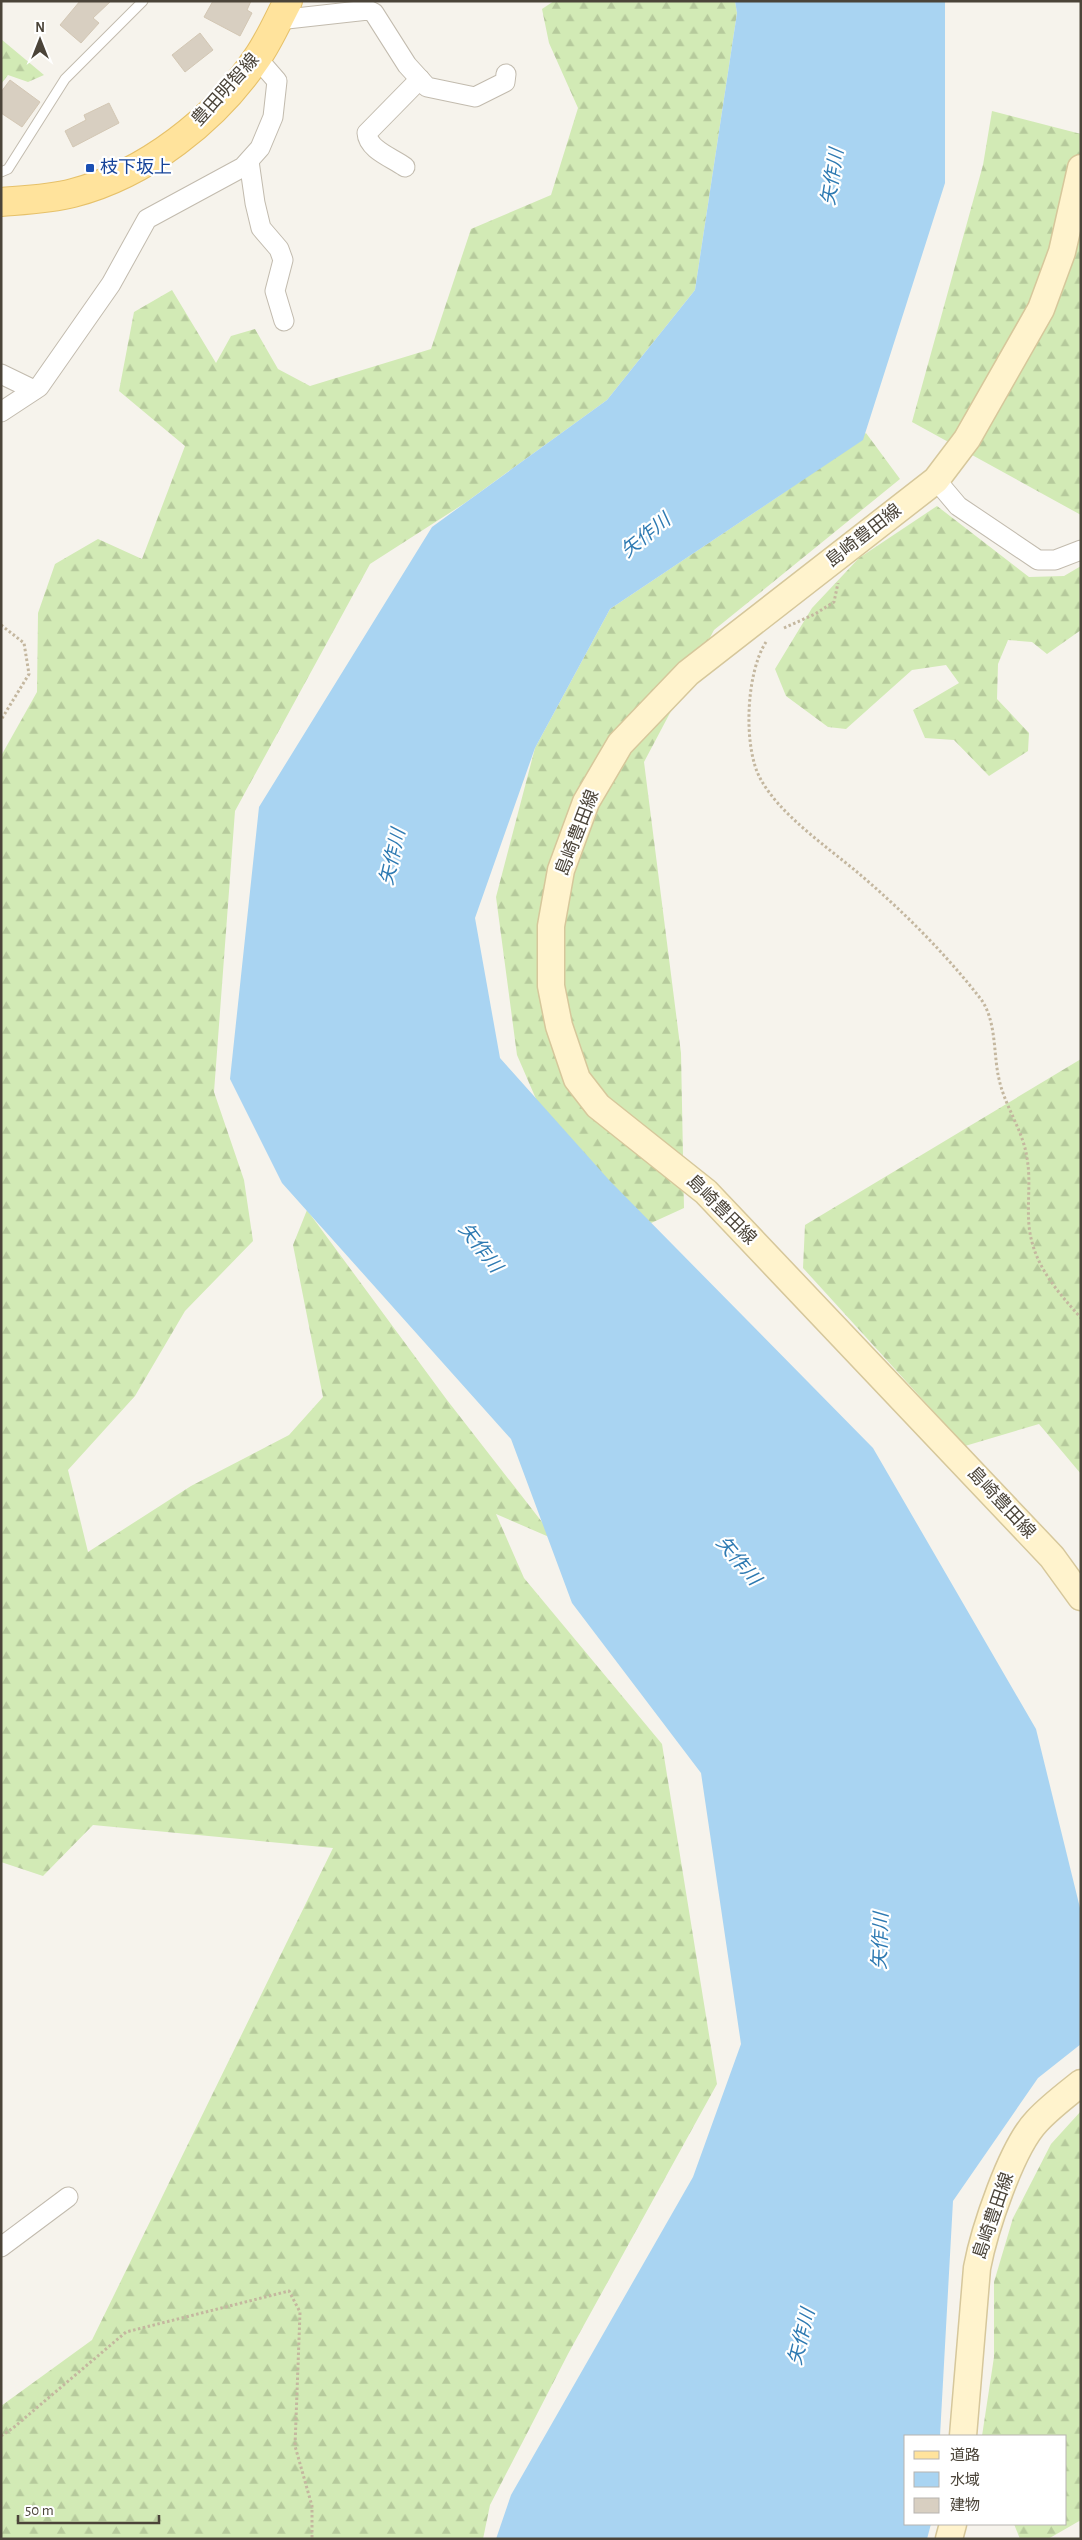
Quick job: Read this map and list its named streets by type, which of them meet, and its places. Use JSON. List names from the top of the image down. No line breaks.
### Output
{"streets":{"main road":["豊田明智線","島崎豊田線"]},"water":["矢作川"],"places":{"transit":["枝下坂上"]},"legend":["道路","水域","建物"],"scale_bar":"50 m","north":"top"}
